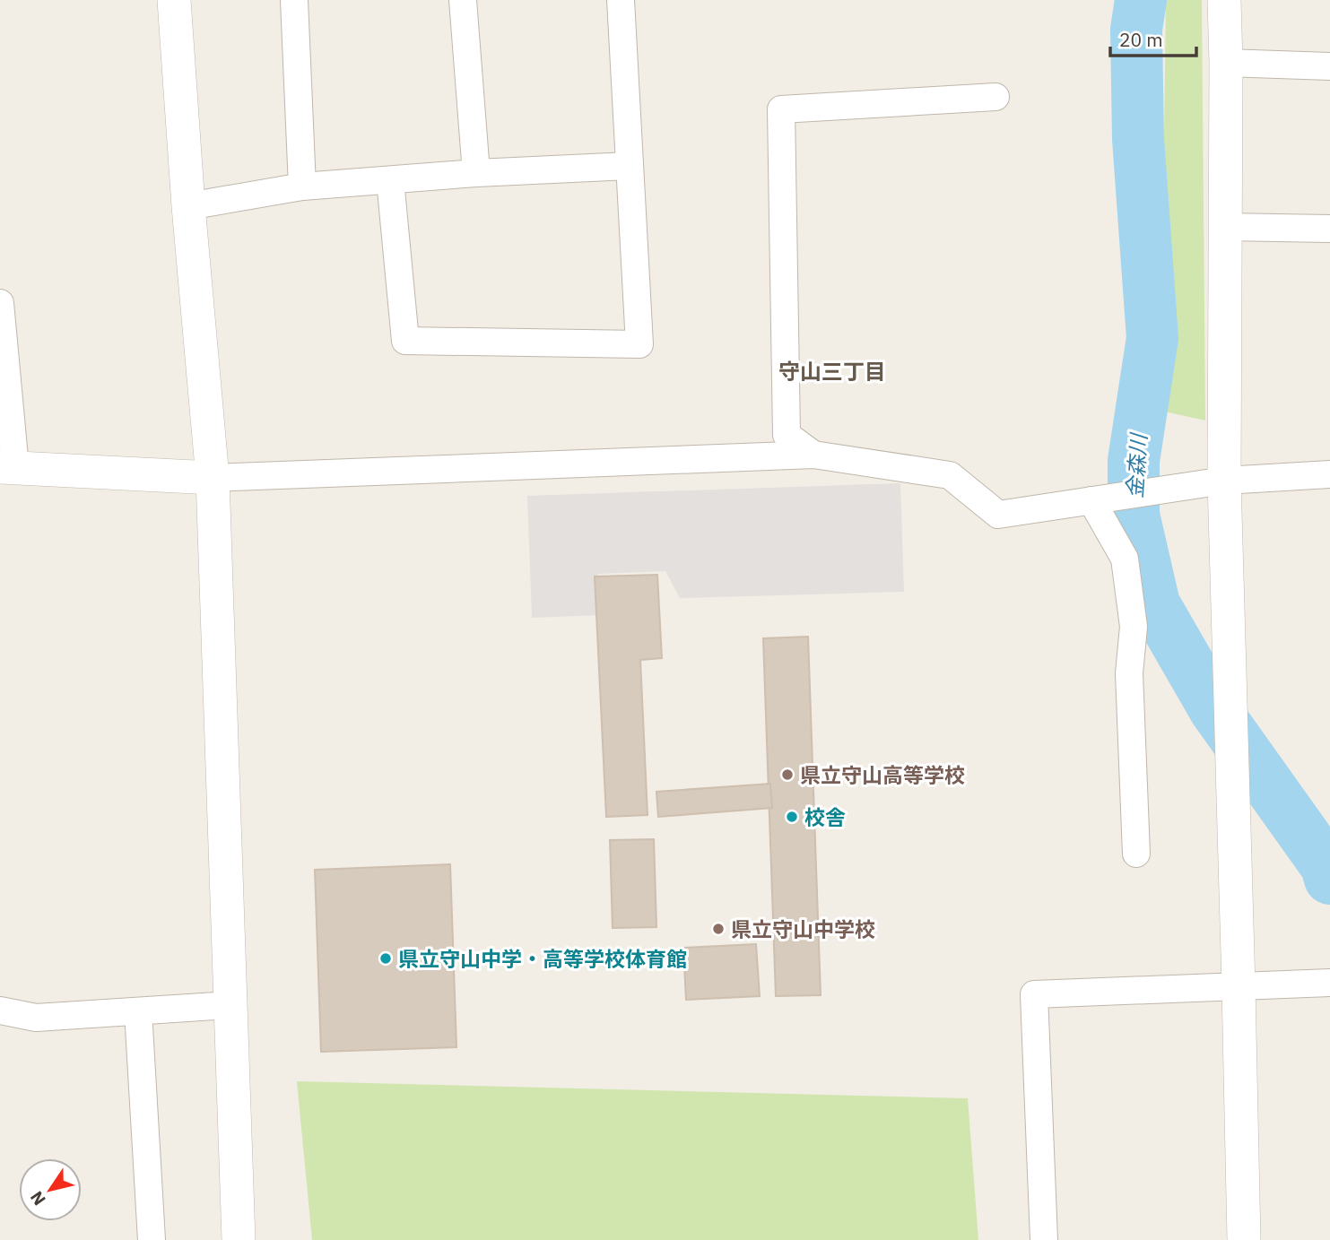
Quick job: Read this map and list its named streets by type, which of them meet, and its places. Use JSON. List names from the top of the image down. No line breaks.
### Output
{"districts":["守山三丁目"],"water":["金森川"],"places":["県立守山高等学校","校舎","県立守山中学校","県立守山中学・高等学校体育館"],"scale_bar":"20 m","north":"bottom left"}
